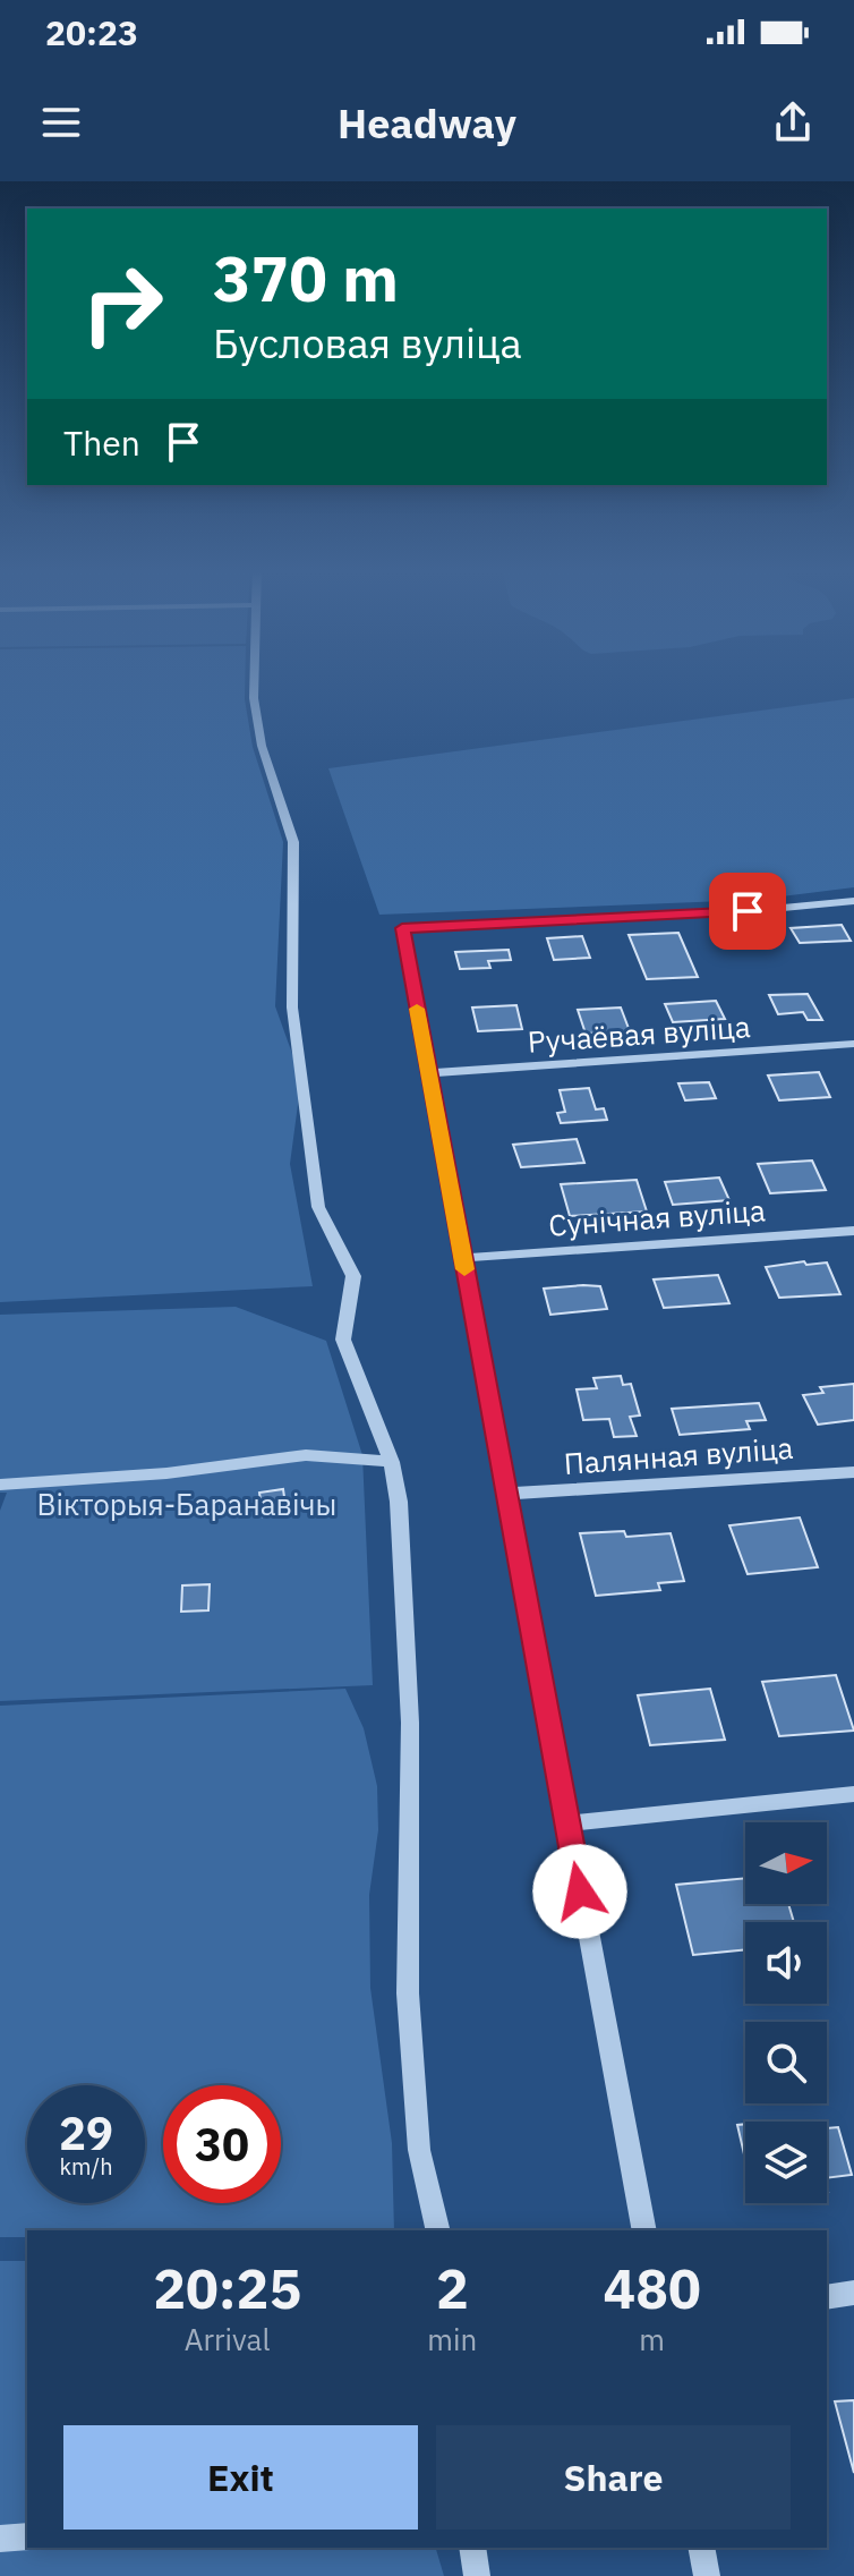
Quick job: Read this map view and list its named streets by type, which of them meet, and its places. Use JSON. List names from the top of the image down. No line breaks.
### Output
{"streets":{"street":["Ручаёвая вуліца","Сунічная вуліца","Палянная вуліца"]},"parks":["Вікторыя-Баранавічы"],"north":"right","page":{"status":"20:23","header":"Headway","turn":["370 m","Бусловая вуліца"],"then":"Then","speed":"29 km/h","limit":"30","eta":["20:25","Arrival","2","min","480","m"],"buttons":["Exit","Share"]}}
